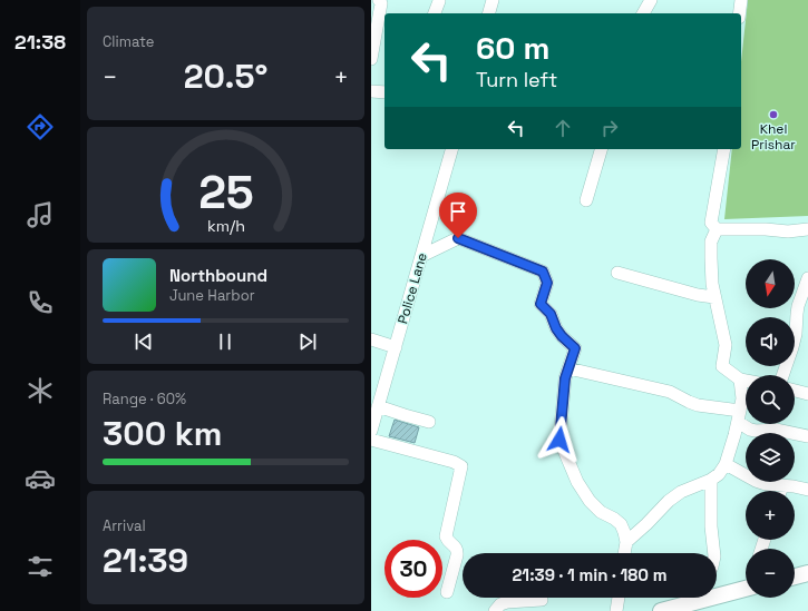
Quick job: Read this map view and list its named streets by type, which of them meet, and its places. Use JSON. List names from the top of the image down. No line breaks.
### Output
{"streets":{"street":["Police Lane"]},"places":["Khel Prishar"],"north":"bottom","page":{"tabs":"21:38","tile":["Climate",["Range · 60%","300 km"],["Arrival","21:39"]],"turn":["60 m","Turn left"],"heat":["−","20.5°","+"],"song":["Northbound","June Harbor"],"map_buttons":["+","−"],"limit":"30","trip":"21:39 · 1 min · 180 m","gauge":["25","km/h"]}}
